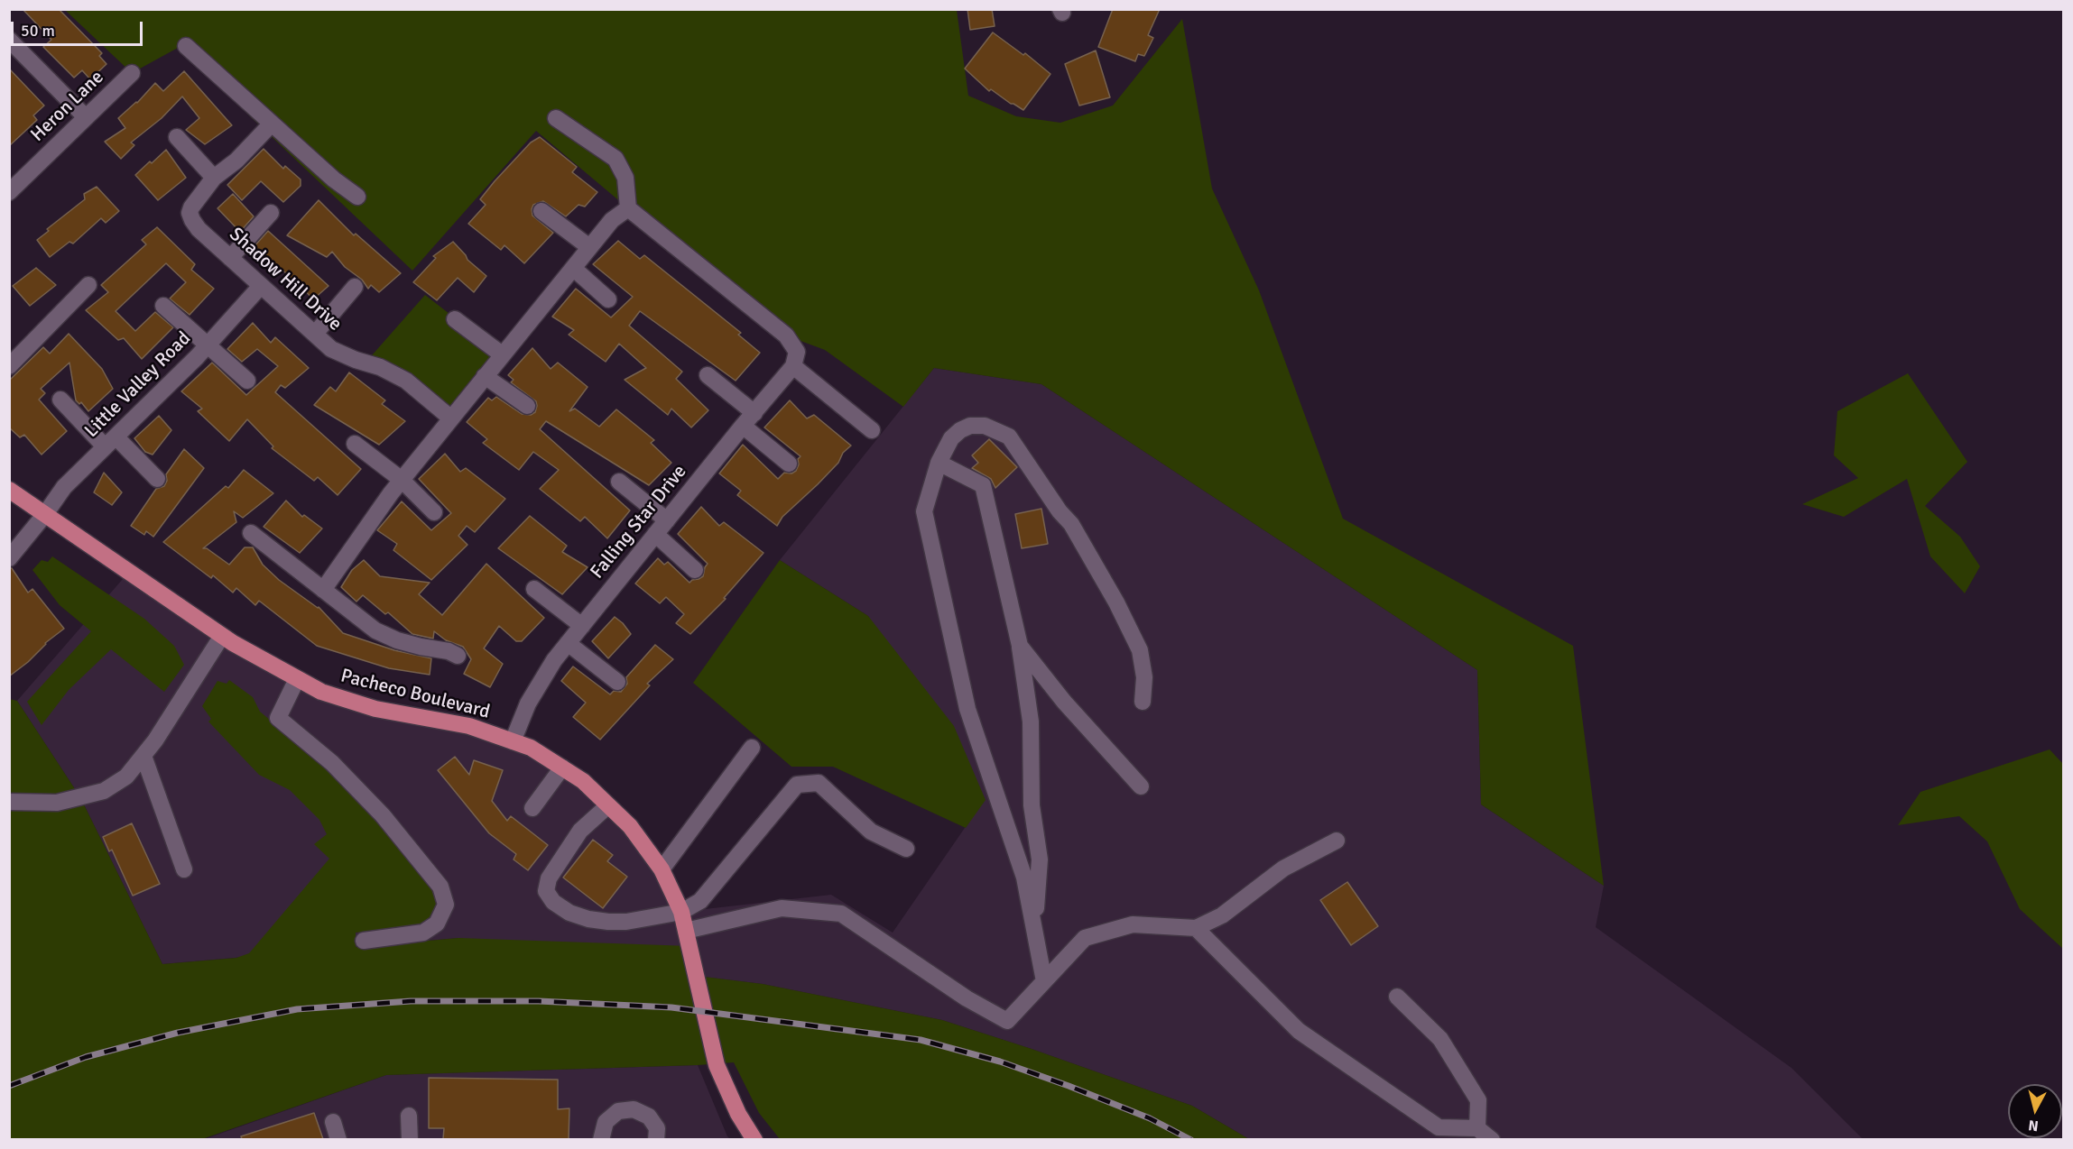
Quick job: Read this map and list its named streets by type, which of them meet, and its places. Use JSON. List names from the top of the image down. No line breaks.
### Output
{"streets":{"main road":["Pacheco Boulevard"],"street":["Heron Lane","Shadow Hill Drive","Little Valley Road","Falling Star Drive"]},"crossings":[["Shadow Hill Drive","Little Valley Road"],["Little Valley Road","Pacheco Boulevard"],["Falling Star Drive","Pacheco Boulevard"]],"scale_bar":"50 m","north":"bottom"}
